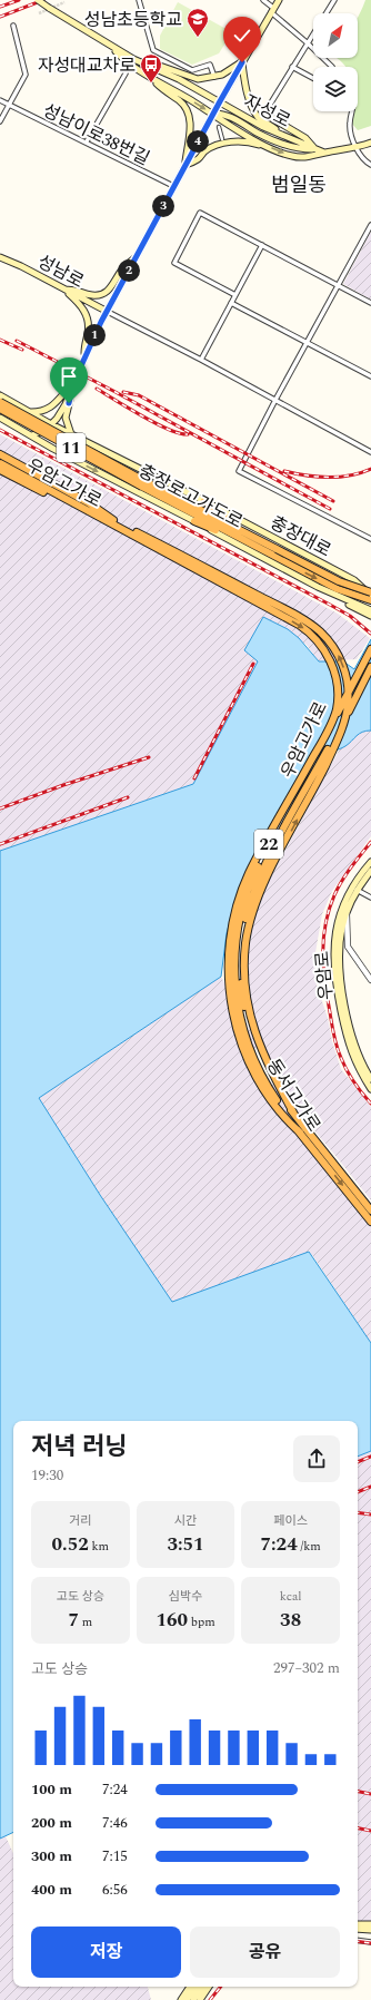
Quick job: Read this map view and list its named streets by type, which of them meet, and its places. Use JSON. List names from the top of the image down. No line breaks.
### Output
{"streets":{"highway":["11","우암고가로","충장로고가도로","22","동서고가로"],"main road":["자성로","성남로","충장대로","우암로"],"street":["성남이로38번길"]},"crossings":[["우암고가로","동서고가로"]],"districts":["범일동"],"places":{"school or university":["성남초등학교"],"bus stop":["자성대교차로"]},"north":"top right","page":{"pins":["4","3","2","1"],"heading":["저녁 러닝","19:30"],"stats":[["거리","0.52 km"],["시간","3:51"],["페이스","7:24 /km"],["고도 상승","7 m"],["심박수","160 bpm"],["kcal","38"]],"chart":["고도 상승","297–302 m"],"list":[{"name":"100 m","note":"7:24"},{"name":"200 m","note":"7:46"},{"name":"300 m","note":"7:15"},{"name":"400 m","note":"6:56"}],"buttons":["저장","공유"]}}
